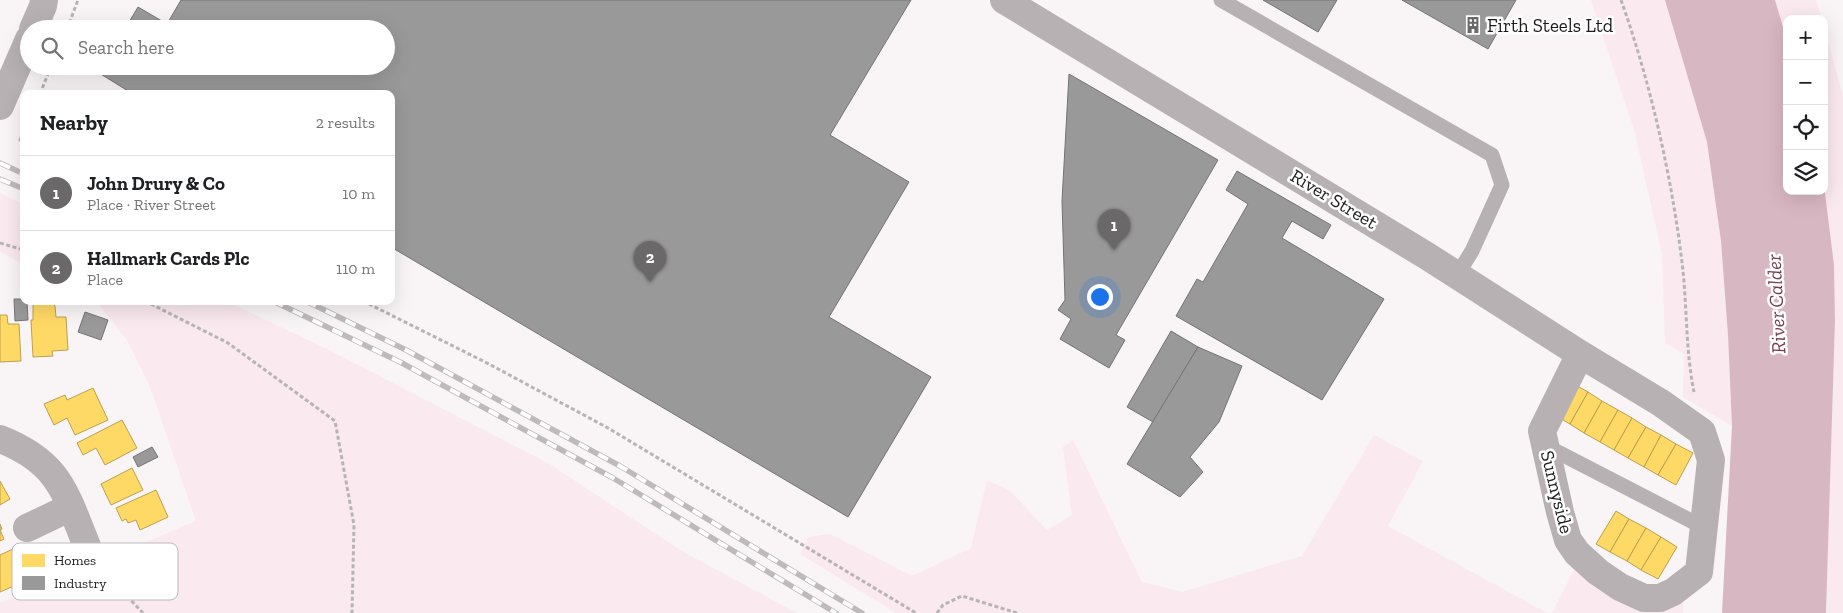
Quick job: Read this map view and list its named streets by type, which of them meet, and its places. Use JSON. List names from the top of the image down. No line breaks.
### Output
{"streets":{"street":["River Street","Sunnyside"]},"crossings":[["River Street","Sunnyside"]],"water":["River Calder"],"places":{"building":["Firth Steels Ltd"]},"legend":["Homes","Industry"],"page":{"map_buttons":["+","−"],"search":"Search here","heading":["Nearby","2 results"],"list":[{"mark":"1","name":"John Drury & Co","note":"Place · River Street","value":"10 m"},{"mark":"2","name":"Hallmark Cards Plc","note":"Place","value":"110 m"}],"pins":["1","2"]}}
